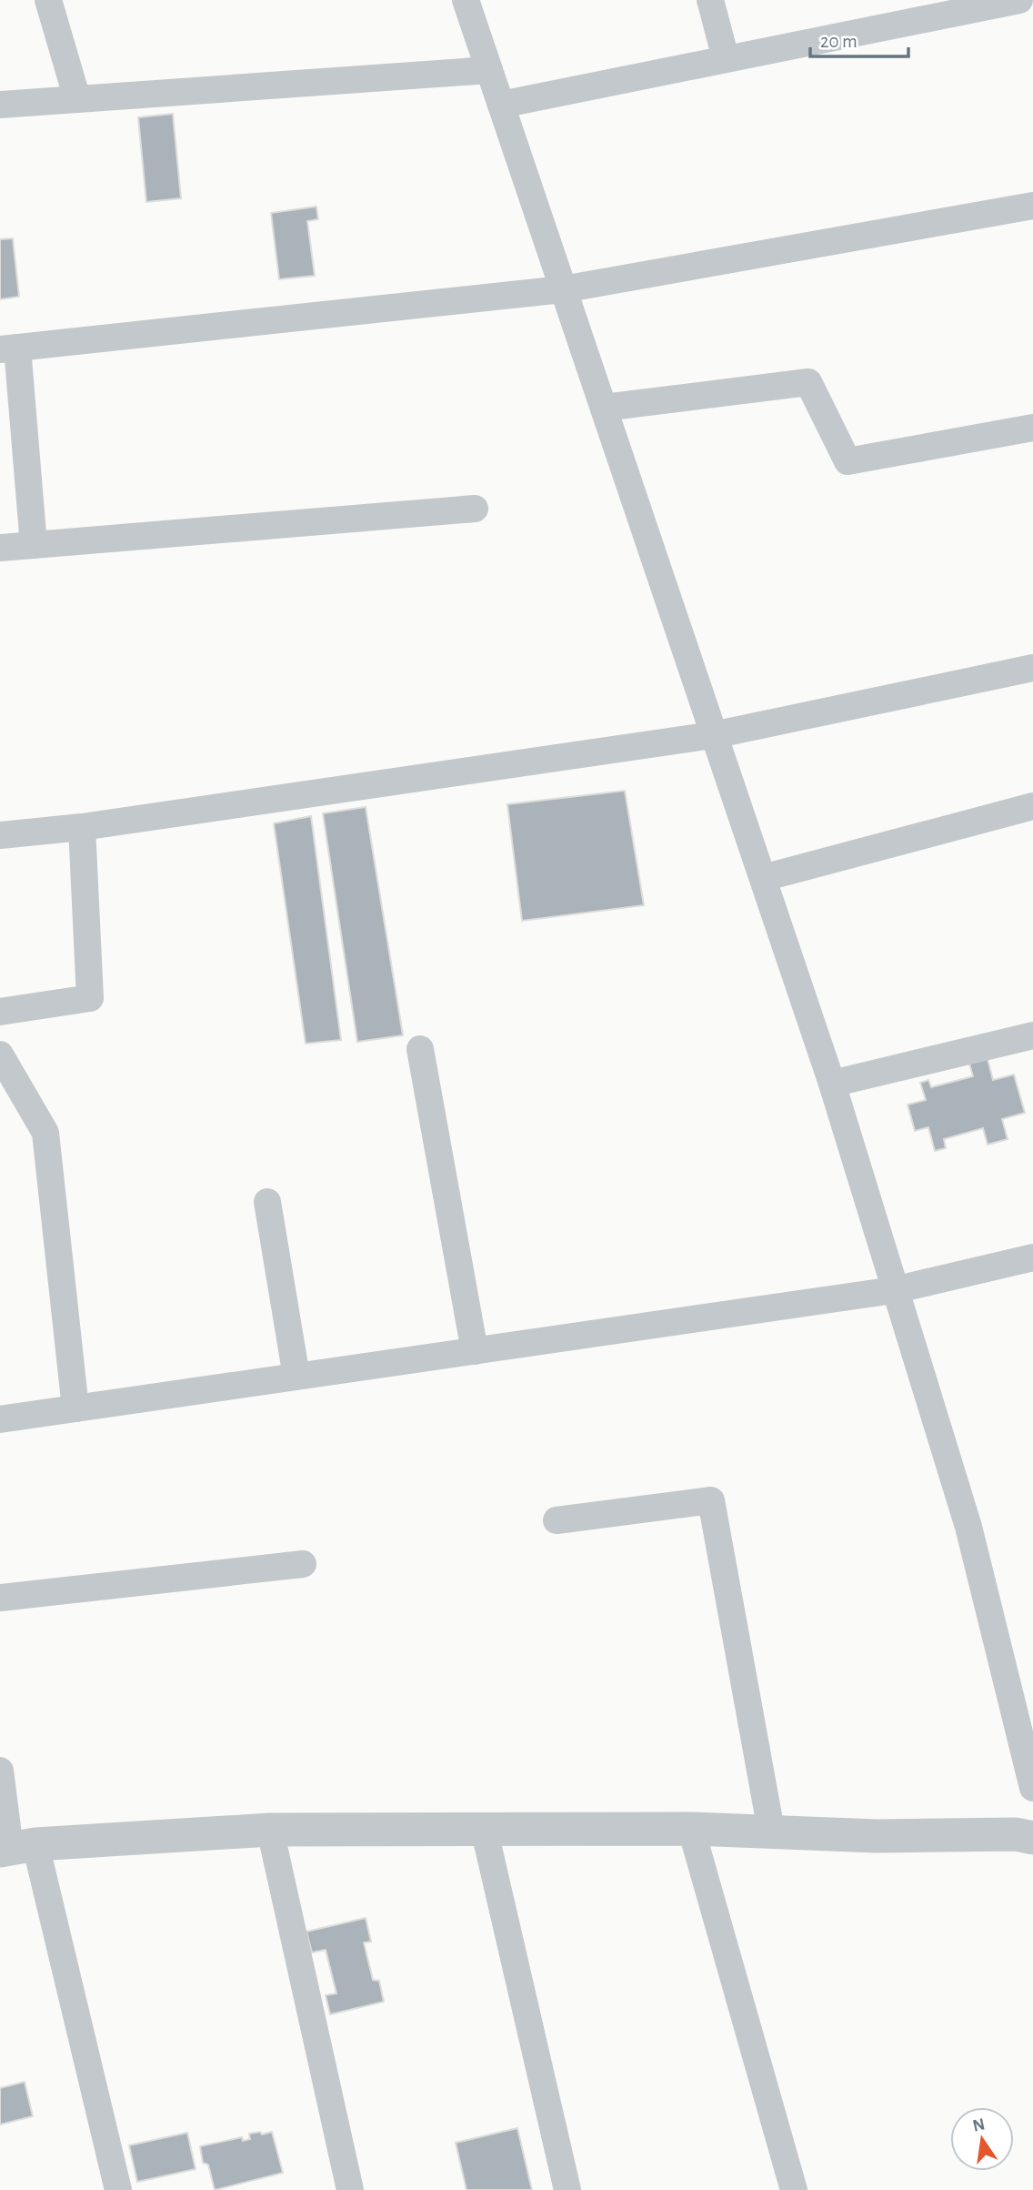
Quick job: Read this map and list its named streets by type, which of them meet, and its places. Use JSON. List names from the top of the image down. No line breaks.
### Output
{"scale_bar":"20 m","north":"top"}
